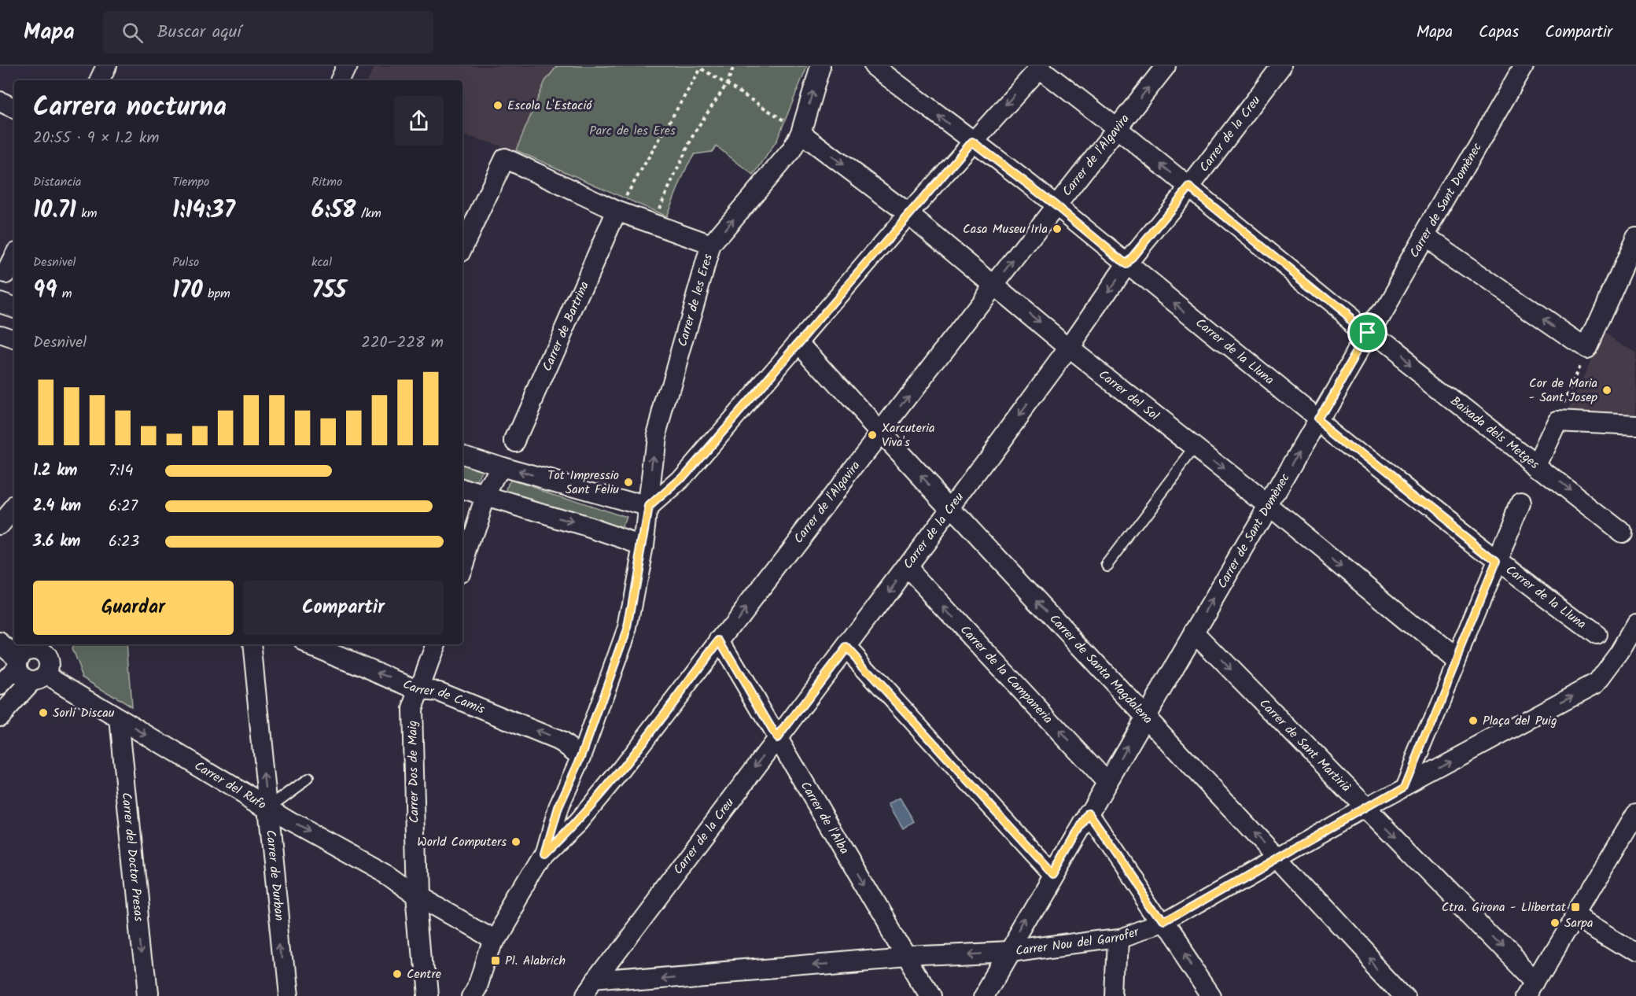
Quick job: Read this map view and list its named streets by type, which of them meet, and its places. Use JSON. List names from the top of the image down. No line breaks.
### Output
{"streets":{"street":["Carrer de la Creu","Carrer de l'Algavira","Carrer de Sant Domènec","Carrer de les Eres","Carrer de Bartrina","Carrer de la Lluna","Carrer del Sol","Baixada dels Metges","Carrer de Santa Magdalena","Carrer de la Campaneria","Carrer de Camis","Carrer de Sant Martirià","Carrer Dos de Maig","Carrer del Rufo","Carrer de l'Alba","Carrer del Doctor Presas","Carrer de Durban","Carrer Nou del Garrofer"]},"crossings":[["Carrer de la Creu","Carrer de la Lluna"],["Carrer de la Creu","Carrer del Sol"],["Carrer de la Creu","Baixada dels Metges"],["Carrer de la Creu","Carrer de Santa Magdalena"],["Carrer de la Creu","Carrer de la Campaneria"],["Carrer de la Creu","Carrer de l'Alba"],["Carrer de la Creu","Carrer Nou del Garrofer"],["Carrer de l'Algavira","Carrer de les Eres"],["Carrer de l'Algavira","Carrer de la Lluna"],["Carrer de l'Algavira","Carrer del Sol"],["Carrer de l'Algavira","Baixada dels Metges"],["Carrer de l'Algavira","Carrer de Santa Magdalena"],["Carrer de l'Algavira","Carrer del Rufo"],["Carrer de l'Algavira","Carrer de l'Alba"],["Carrer de Sant Domènec","Carrer de la Lluna"],["Carrer de Sant Domènec","Carrer del Sol"],["Carrer de Sant Domènec","Baixada dels Metges"],["Carrer de Sant Domènec","Carrer de Santa Magdalena"],["Carrer de Sant Domènec","Carrer de la Campaneria"],["Carrer de Sant Domènec","Carrer de Sant Martirià"],["Carrer de Sant Domènec","Carrer Nou del Garrofer"],["Carrer de les Eres","Carrer del Sol"],["Carrer de les Eres","Carrer de Camis"],["Carrer de Santa Magdalena","Carrer Nou del Garrofer"],["Carrer de Camis","Carrer Dos de Maig"],["Carrer de Sant Martirià","Carrer Nou del Garrofer"],["Carrer Dos de Maig","Carrer del Rufo"],["Carrer del Rufo","Carrer del Doctor Presas"],["Carrer del Rufo","Carrer de Durban"],["Carrer de l'Alba","Carrer Nou del Garrofer"]],"one_way":["Carrer de la Creu","Carrer de Sant Domènec","Carrer de la Lluna","Carrer del Sol","Carrer de Santa Magdalena","Carrer de Camis","Carrer de Sant Martirià","Carrer del Rufo","Carrer del Doctor Presas","Carrer de Durban"],"parks":["Parc de les Eres"],"places":{"other":["Escola L'Estació","Casa Museu Irla","Cor de Maria - Sant Josep","Xarcuteria Viva's","Tot Impressio Sant Feliu","Sorli Discau","Plaça del Puig","World Computers","Sarpa","Centre"],"transit":["Ctra. Girona - Llibertat","Pl. Alabrich"]},"page":{"header":"Mapa","search":"Buscar aquí","nav":["Mapa","Capas","Compartir"],"heading":["Carrera nocturna","20:55 · 9 × 1.2 km"],"stats":[["Distancia","10.71 km"],["Tiempo","1:14:37"],["Ritmo","6:58 /km"],["Desnivel","99 m"],["Pulso","170 bpm"],["kcal","755"]],"chart":["Desnivel","220–228 m"],"list":[{"name":"1.2 km","note":"7:14"},{"name":"2.4 km","note":"6:27"},{"name":"3.6 km","note":"6:23"}],"buttons":["Guardar","Compartir"]}}
